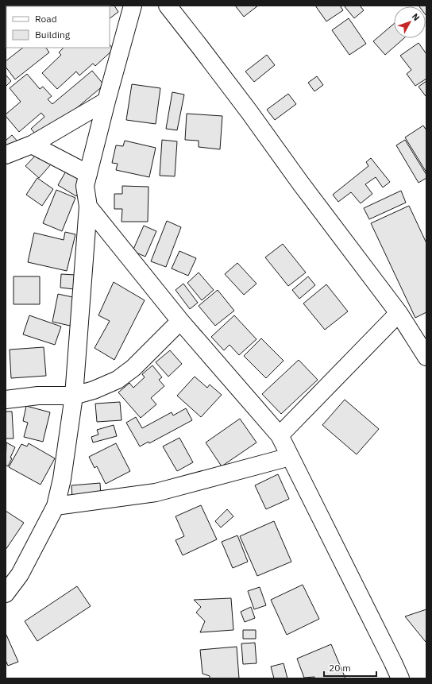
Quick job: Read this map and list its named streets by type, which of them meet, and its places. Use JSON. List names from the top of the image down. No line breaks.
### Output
{"legend":["Road","Building"],"scale_bar":"20 m","north":"top right"}
